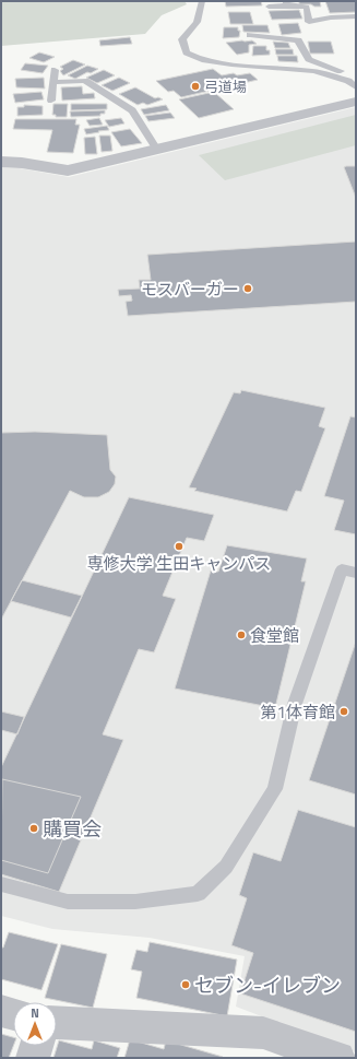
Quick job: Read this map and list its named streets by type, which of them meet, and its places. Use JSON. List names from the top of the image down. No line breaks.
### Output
{"places":["弓道場","モスバーガー","専修大学 生田キャンパス","食堂館","第1体育館","購買会","セブン-イレブン"],"north":"top"}
